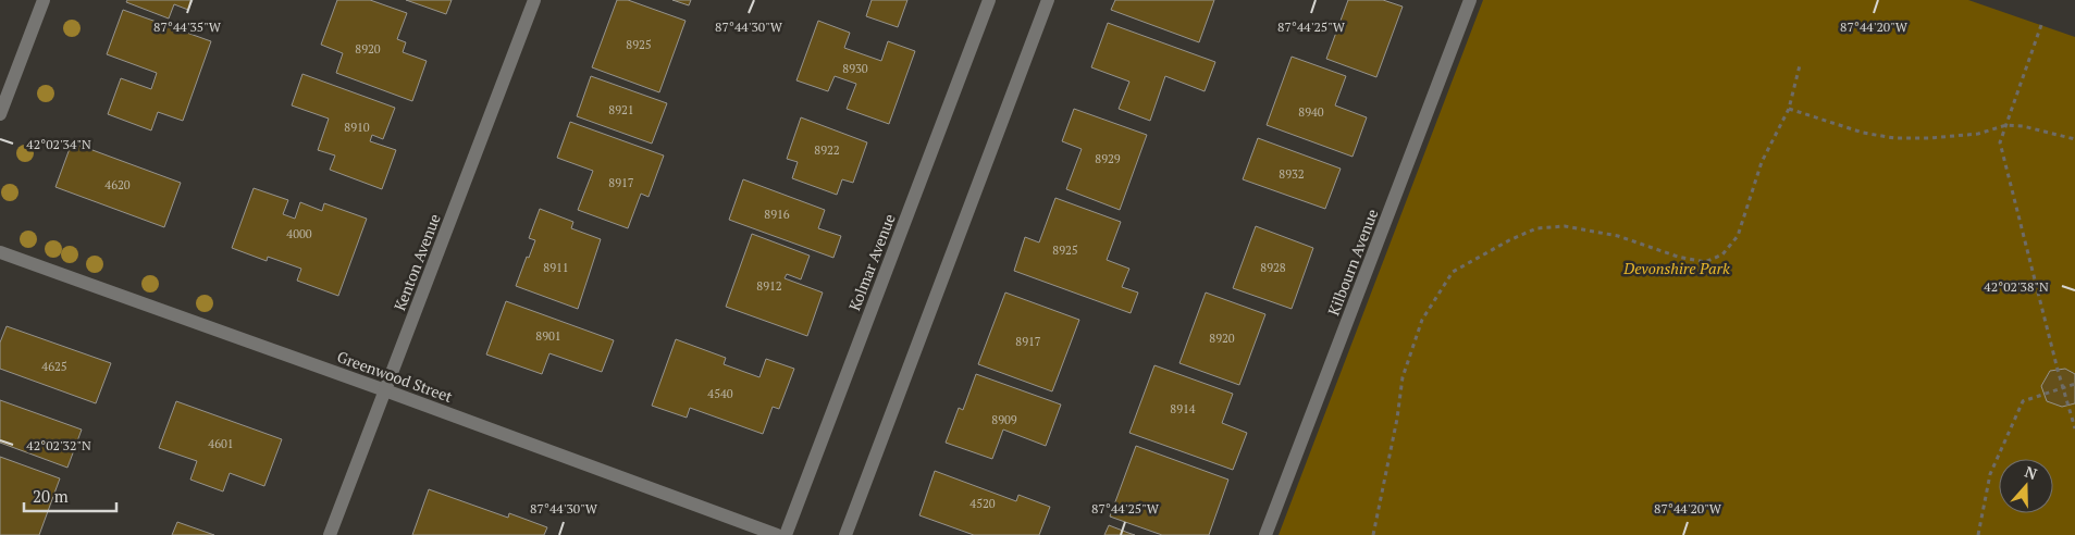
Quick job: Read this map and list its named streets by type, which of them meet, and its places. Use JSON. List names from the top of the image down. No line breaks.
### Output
{"streets":{"street":["Kenton Avenue","Kolmar Avenue","Kilbourn Avenue","Greenwood Street"]},"crossings":[["Kenton Avenue","Greenwood Street"]],"parks":["Devonshire Park"],"house_numbers":["8925","8920","8930","8921","8940","8910","8922","8929","8932","8917","4620","8916","4000","8925","8911","8928","8912","8901","8920","8917","4625","4540","8914","8909","4601","4520"],"scale_bar":"20 m","north":"top","coordinates":["87°44'35\"W","87°44'30\"W","87°44'25\"W","87°44'20\"W","42°02'34\"N","42°02'38\"N","42°02'32\"N"]}
